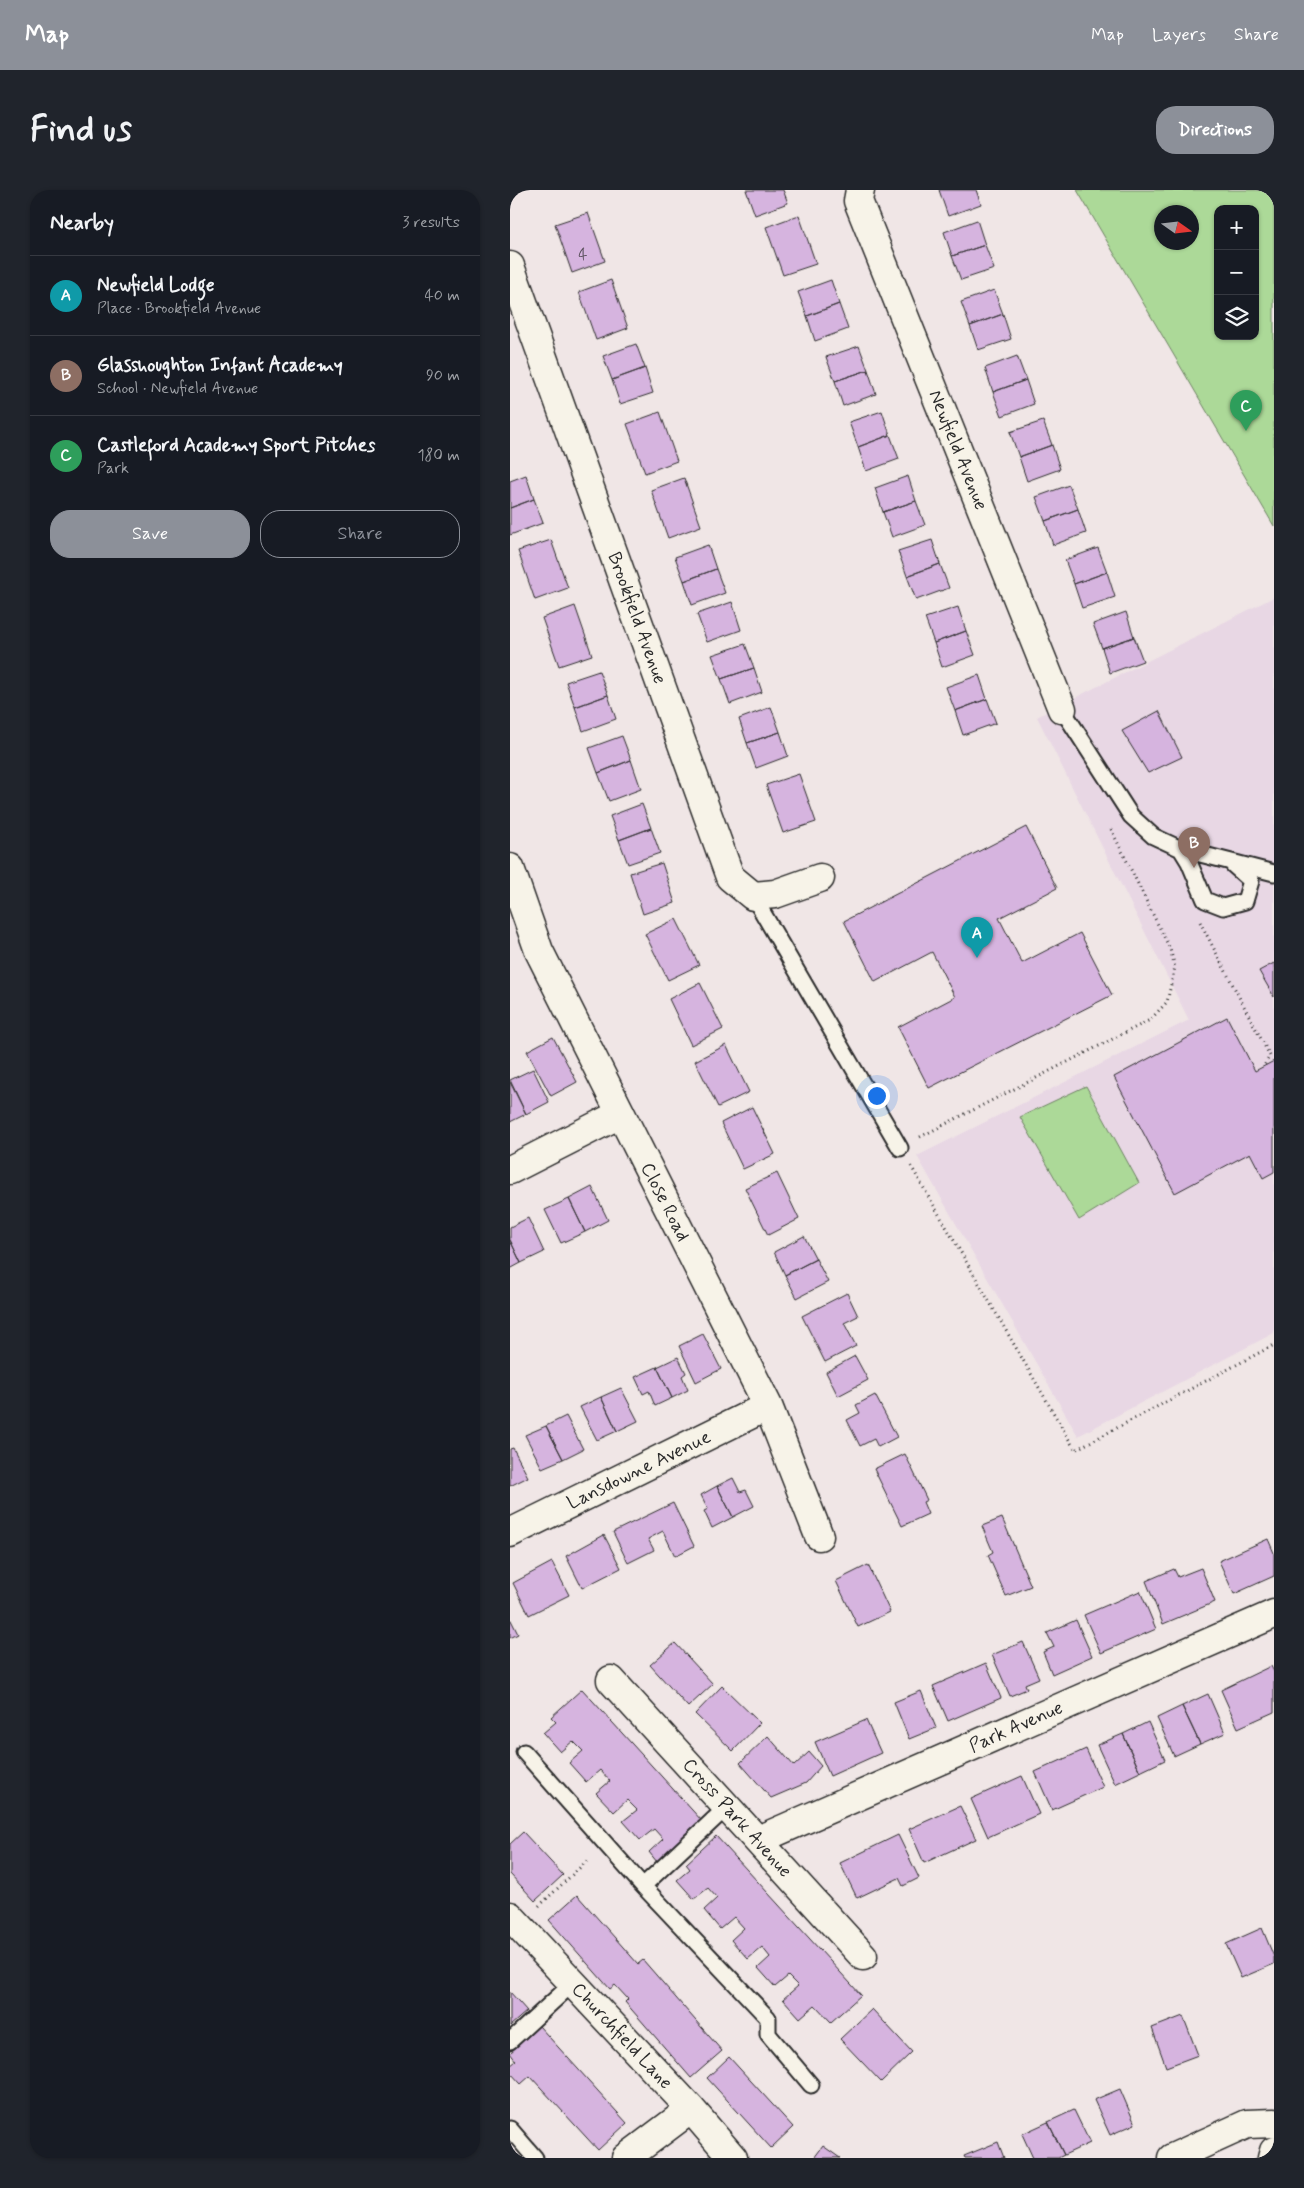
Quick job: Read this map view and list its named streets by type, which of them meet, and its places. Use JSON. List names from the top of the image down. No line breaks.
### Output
{"streets":{"street":["Newfield Avenue","Brookfield Avenue","Close Road","Lansdowne Avenue","Park Avenue","Cross Park Avenue","Churchfield Lane"]},"crossings":[["Close Road","Lansdowne Avenue"],["Park Avenue","Cross Park Avenue"]],"house_numbers":["4"],"north":"right","page":{"header":"Map","nav":["Map","Layers","Share"],"buttons":["Directions",["Save","Share"]],"title":"Find us","heading":["Nearby","3 results"],"map_buttons":["+","−"],"list":[{"mark":"A","name":"Newfield Lodge","note":"Place · Brookfield Avenue","value":"40 m"},{"mark":"B","name":"Glasshoughton Infant Academy","note":"School · Newfield Avenue","value":"90 m"},{"mark":"C","name":"Castleford Academy Sport Pitches","note":"Park","value":"180 m"}],"pins":["C","B","A"]}}
